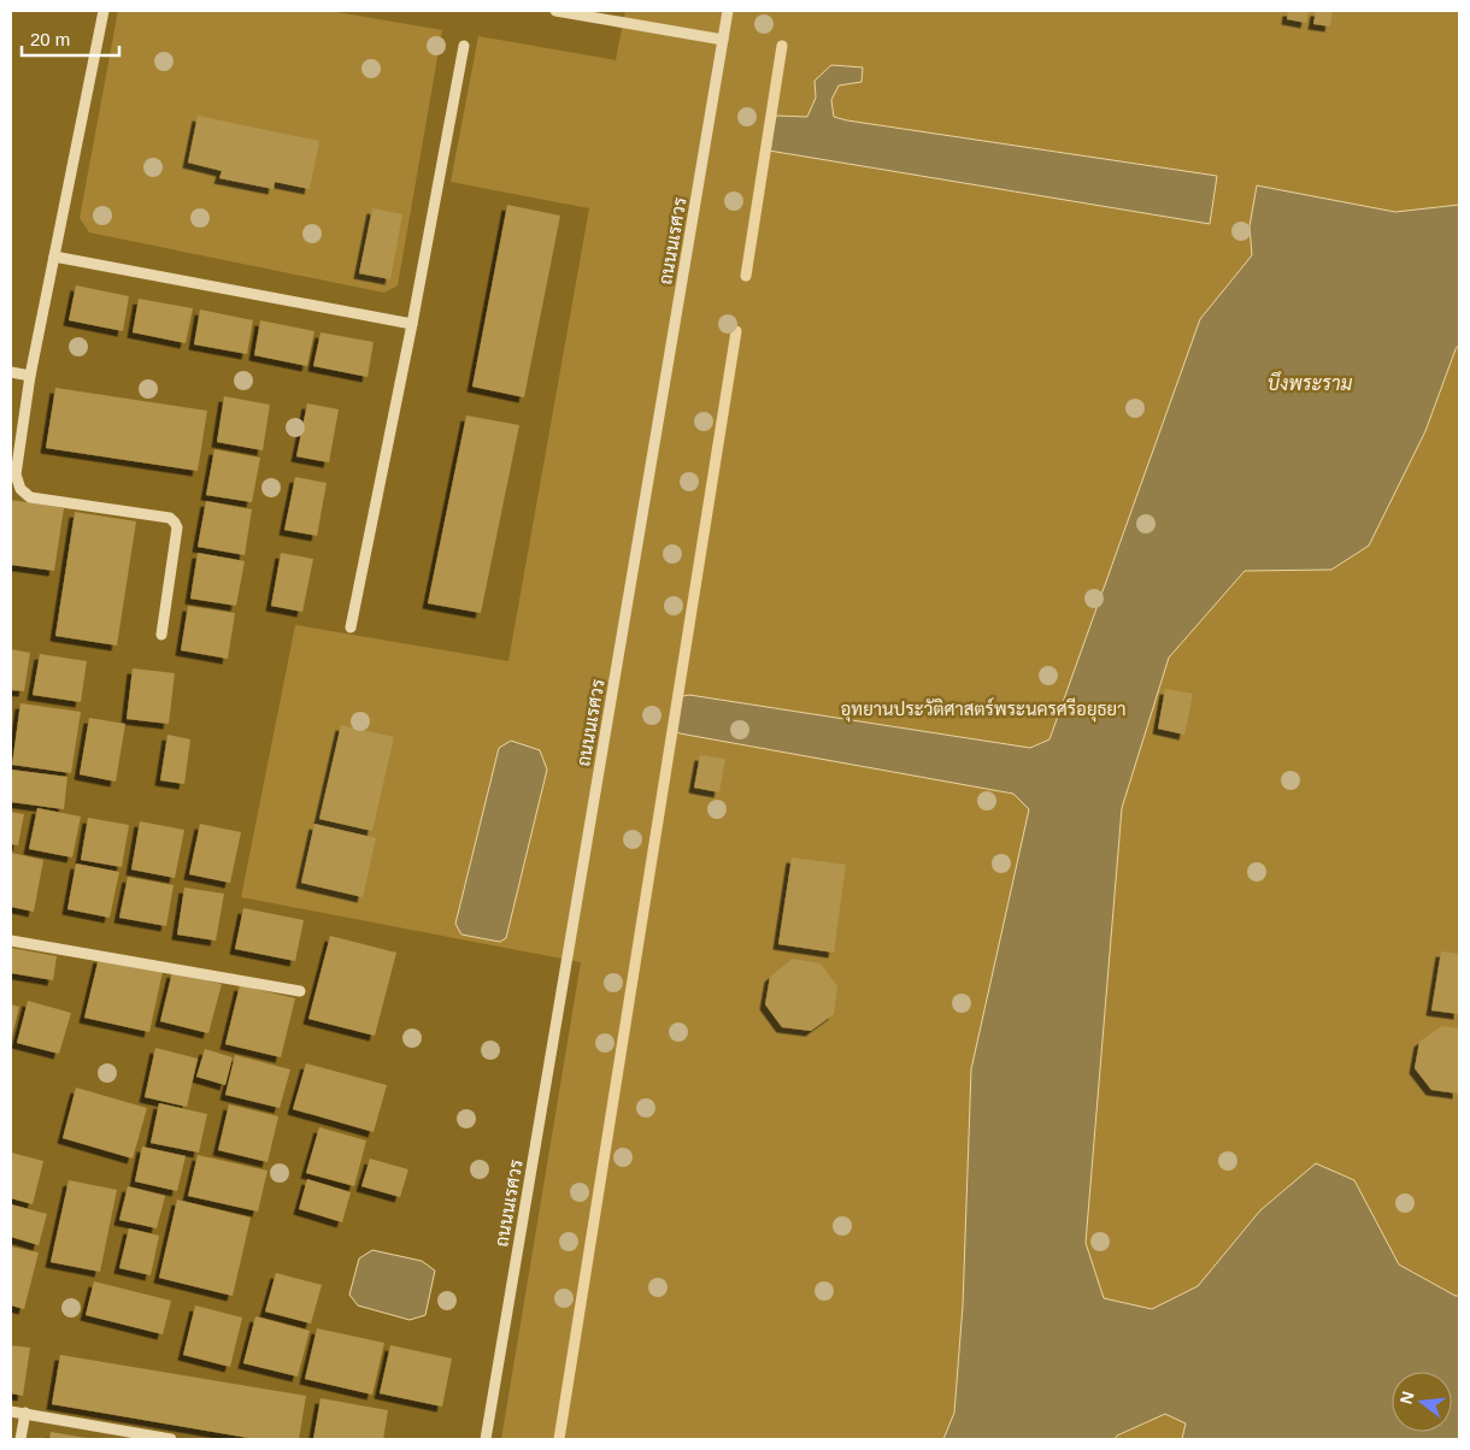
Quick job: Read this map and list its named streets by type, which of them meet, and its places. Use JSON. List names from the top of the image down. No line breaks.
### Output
{"streets":{"street":["ถนนนเรศวร"]},"water":["บึงพระราม"],"parks":["อุทยานประวัติศาสตร์พระนครศรีอยุธยา"],"scale_bar":"20 m","north":"left"}
